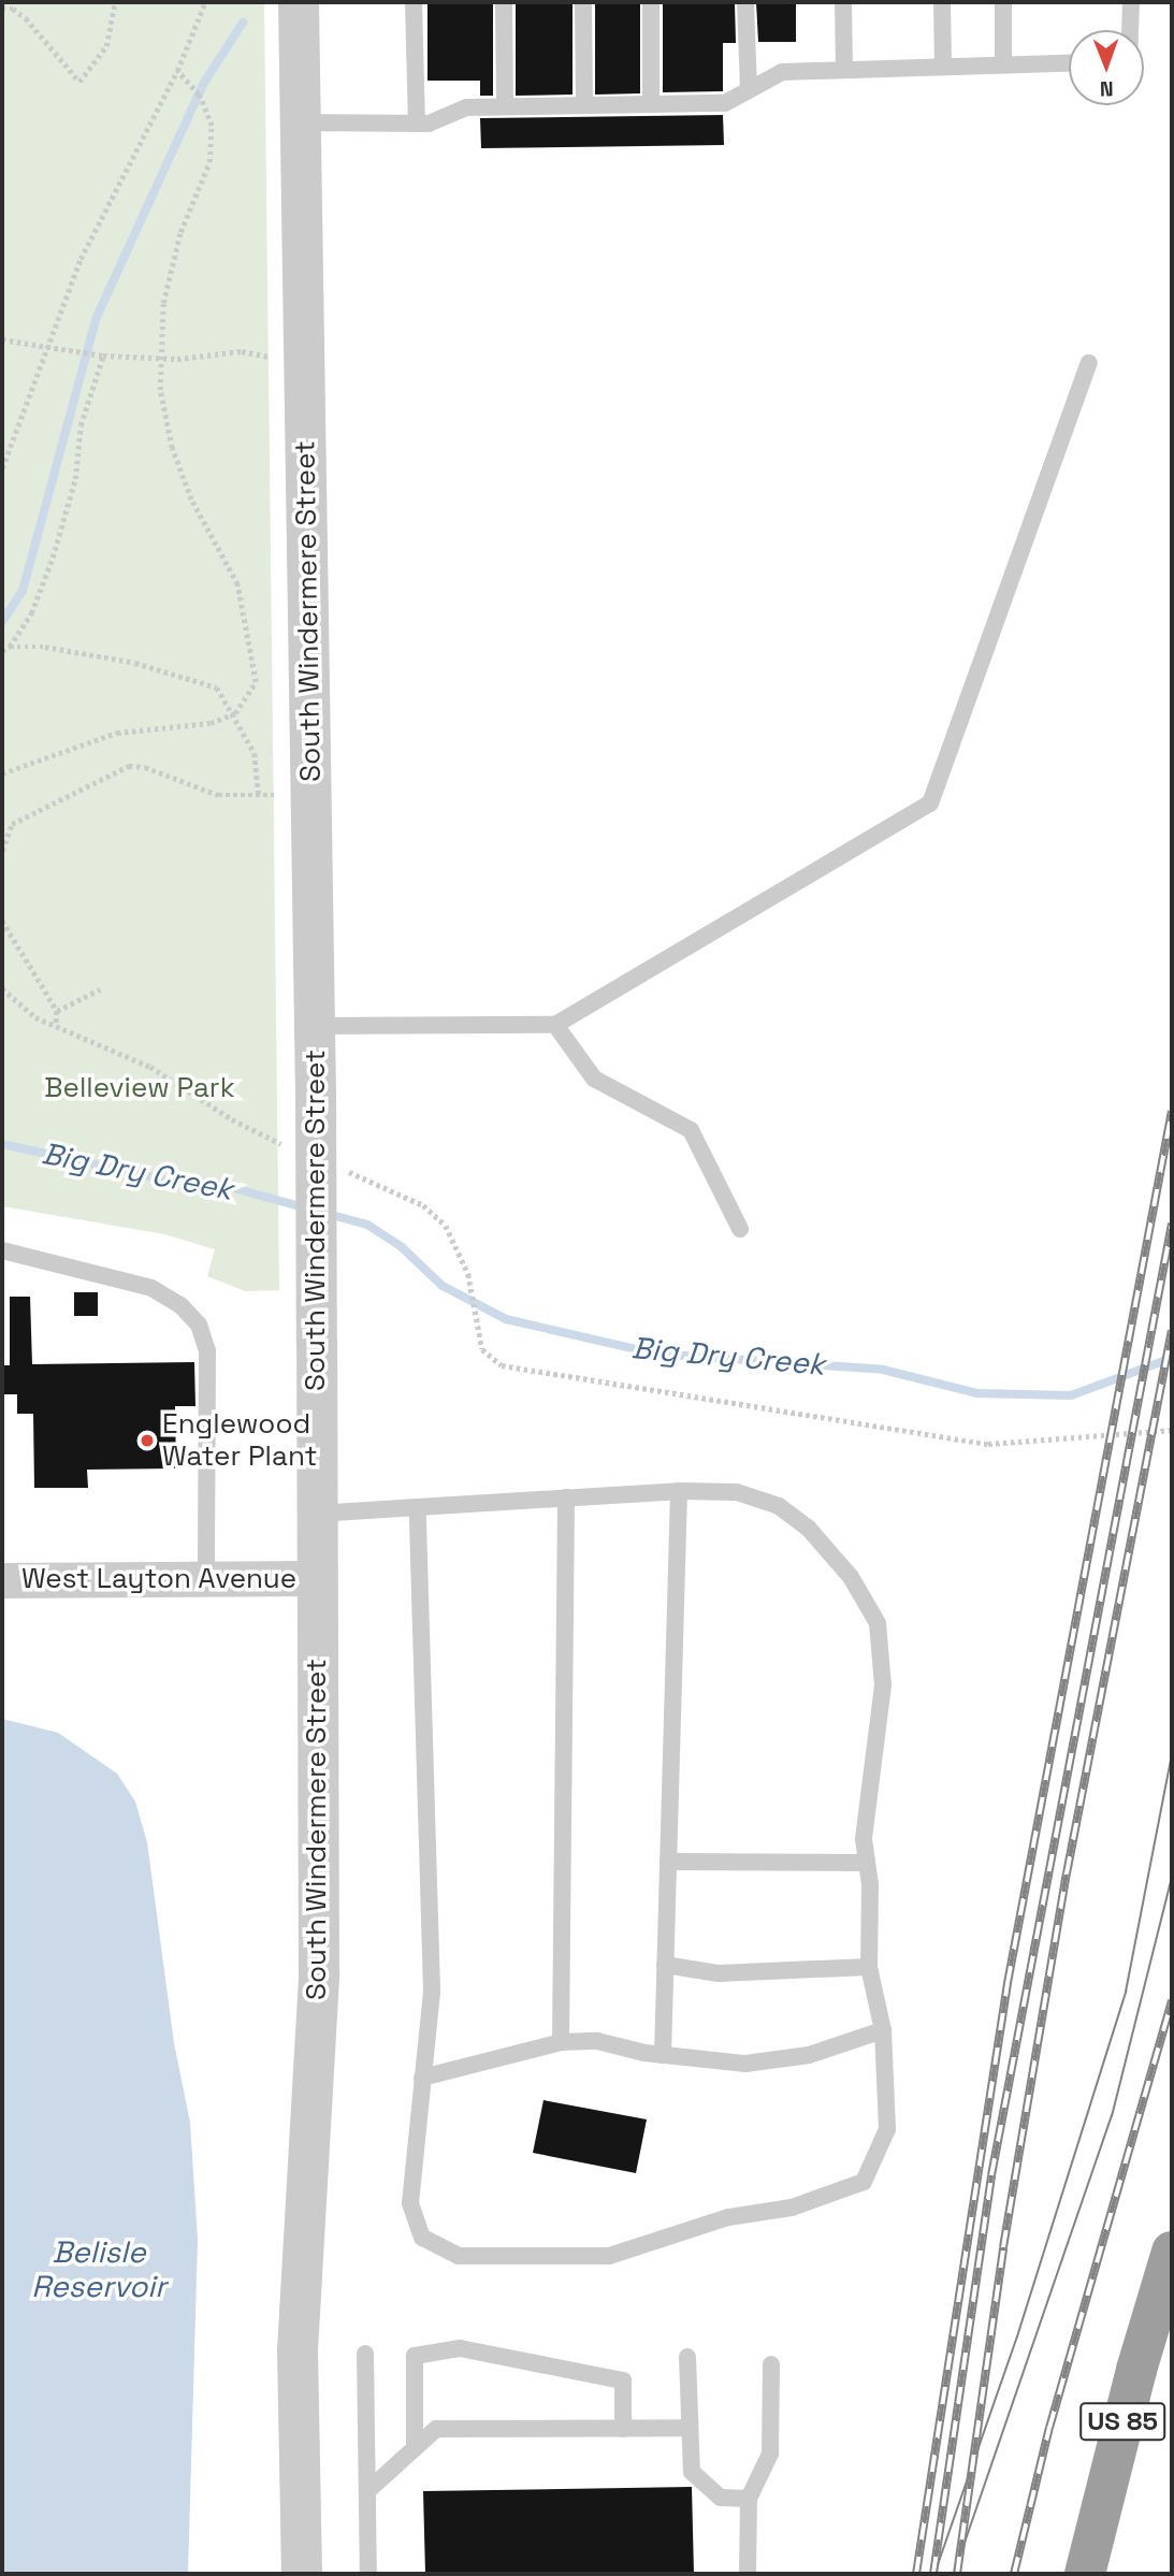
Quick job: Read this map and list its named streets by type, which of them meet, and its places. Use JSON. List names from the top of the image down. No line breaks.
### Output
{"streets":{"highway":["US 85"],"street":["South Windermere Street","West Layton Avenue"]},"crossings":[["South Windermere Street","West Layton Avenue"]],"water":["Big Dry Creek","Belisle Reservoir"],"parks":["Belleview Park"],"places":["Englewood Water Plant"],"north":"bottom"}
